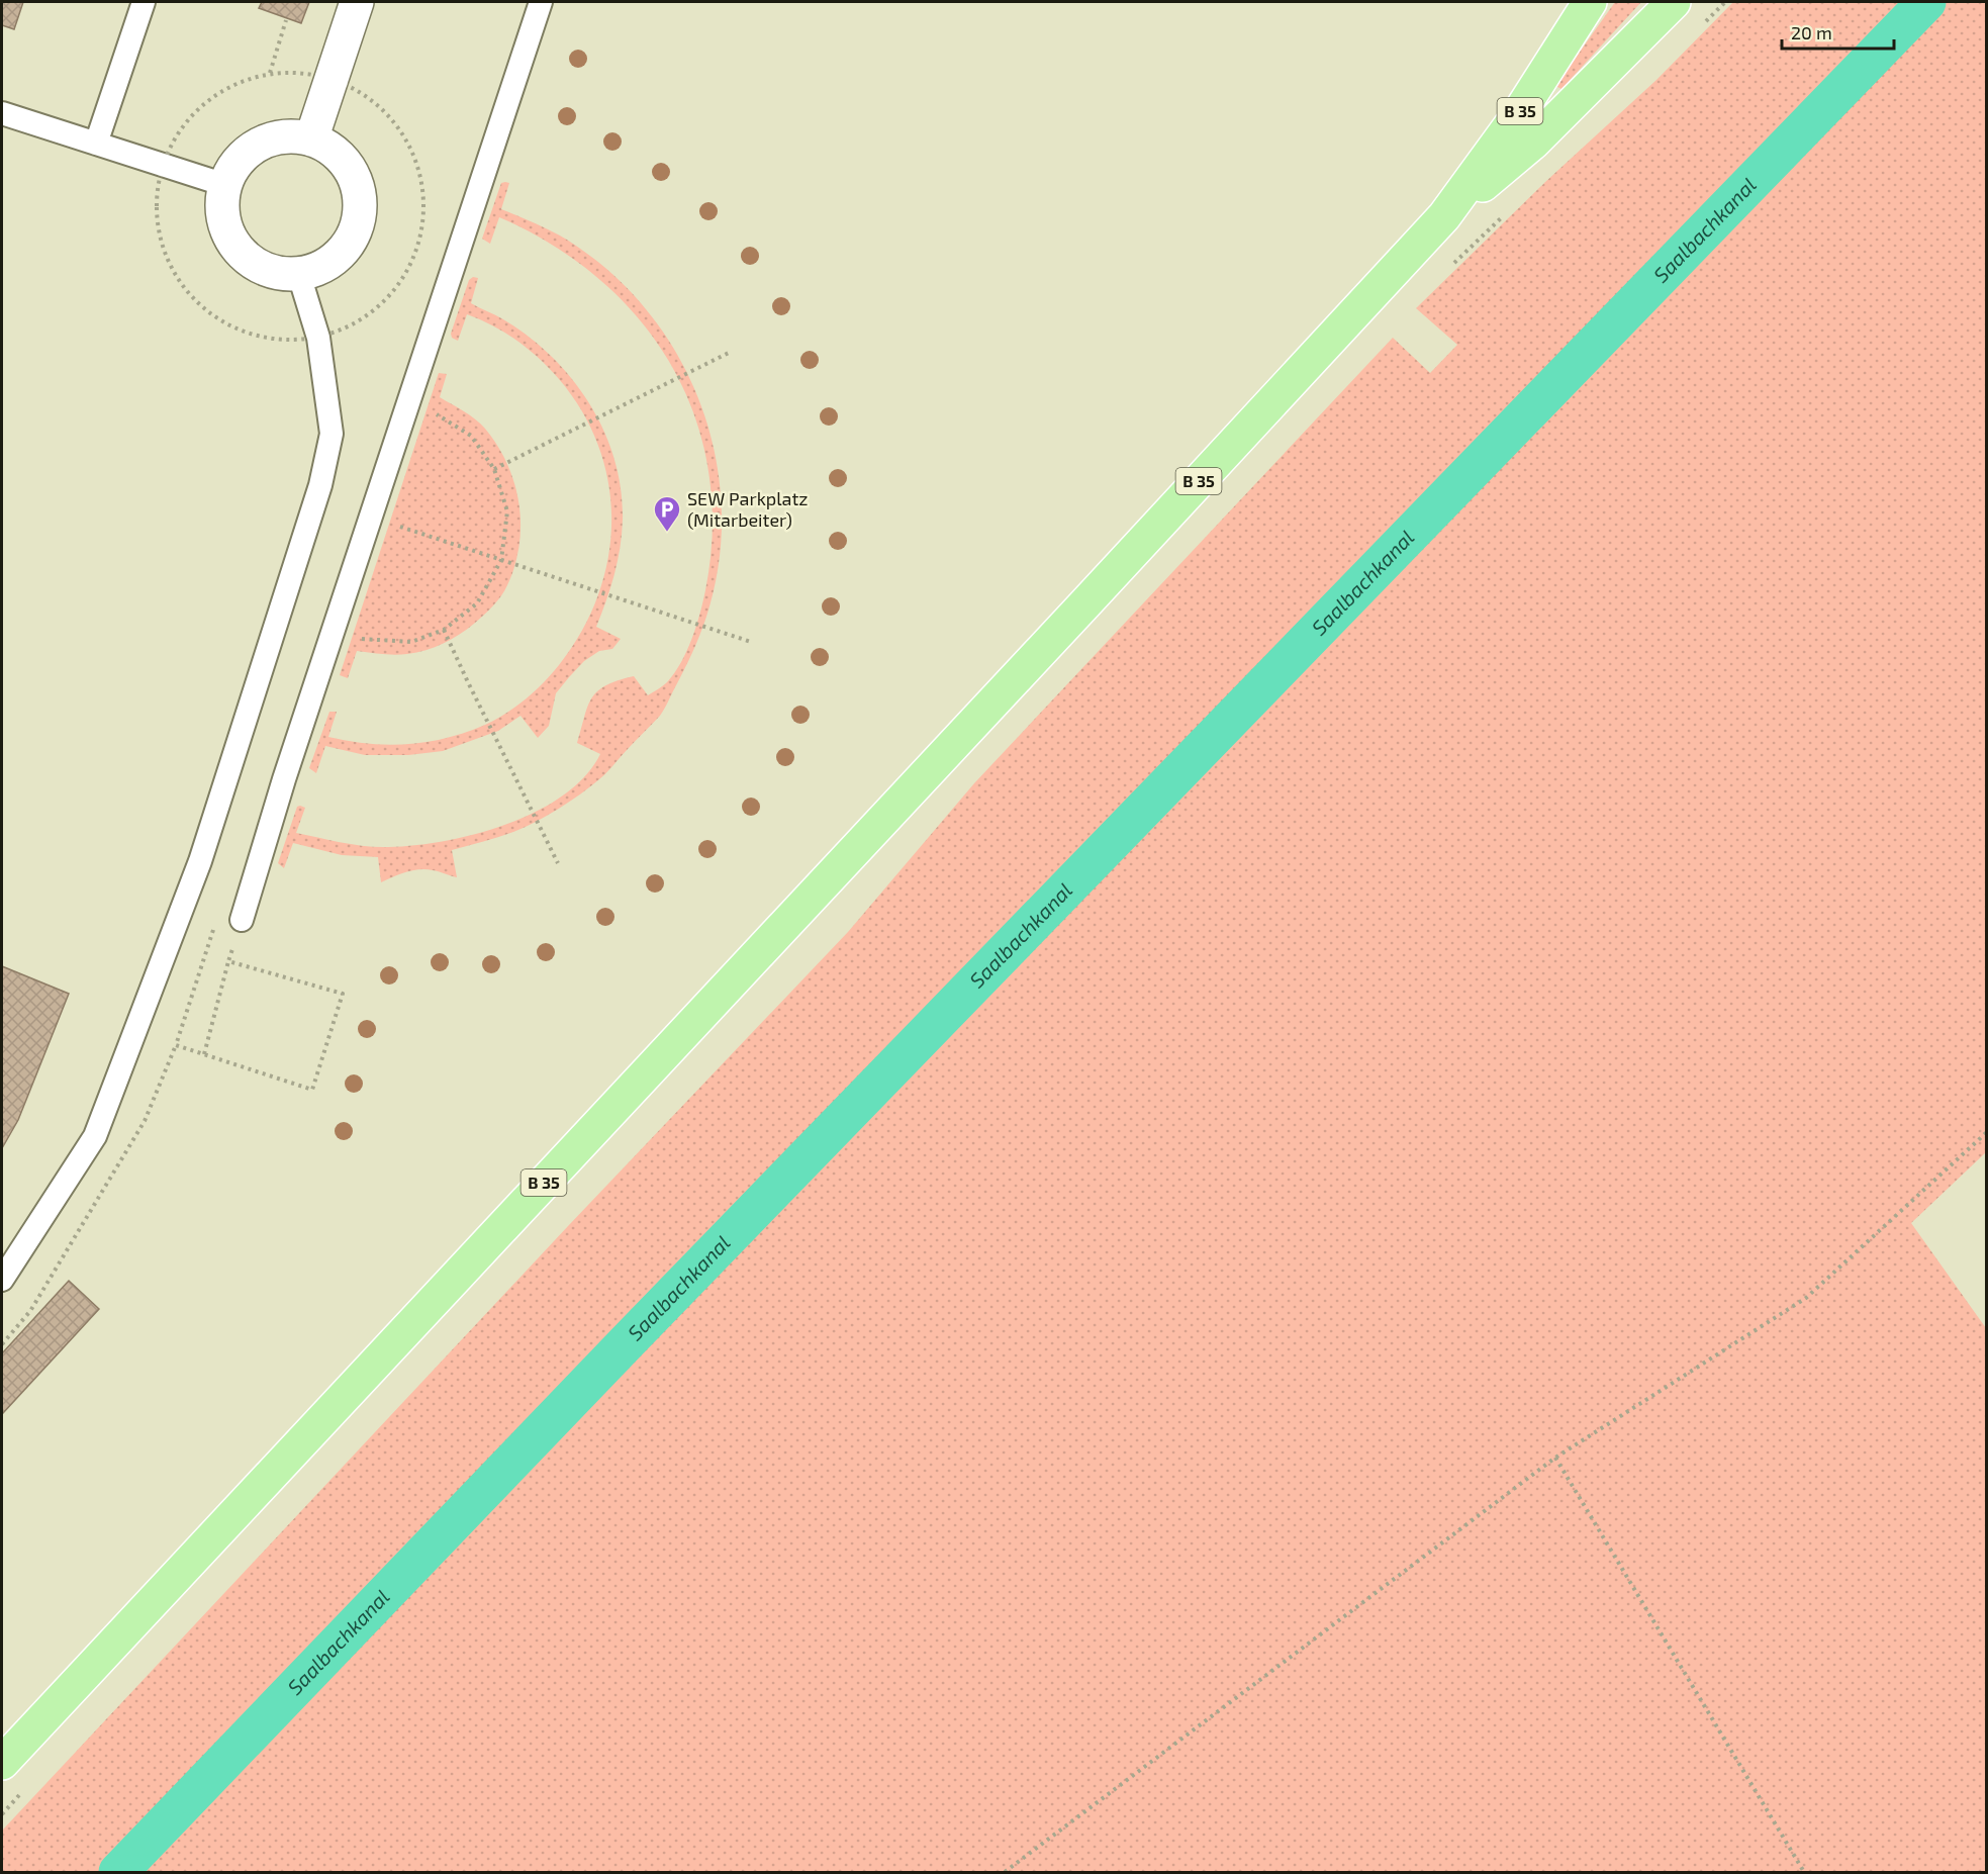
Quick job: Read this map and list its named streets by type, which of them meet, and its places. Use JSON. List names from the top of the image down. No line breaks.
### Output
{"streets":{"main road":["B 35"]},"water":["Saalbachkanal"],"places":{"parking":["SEW Parkplatz (Mitarbeiter)"]},"scale_bar":"20 m"}
